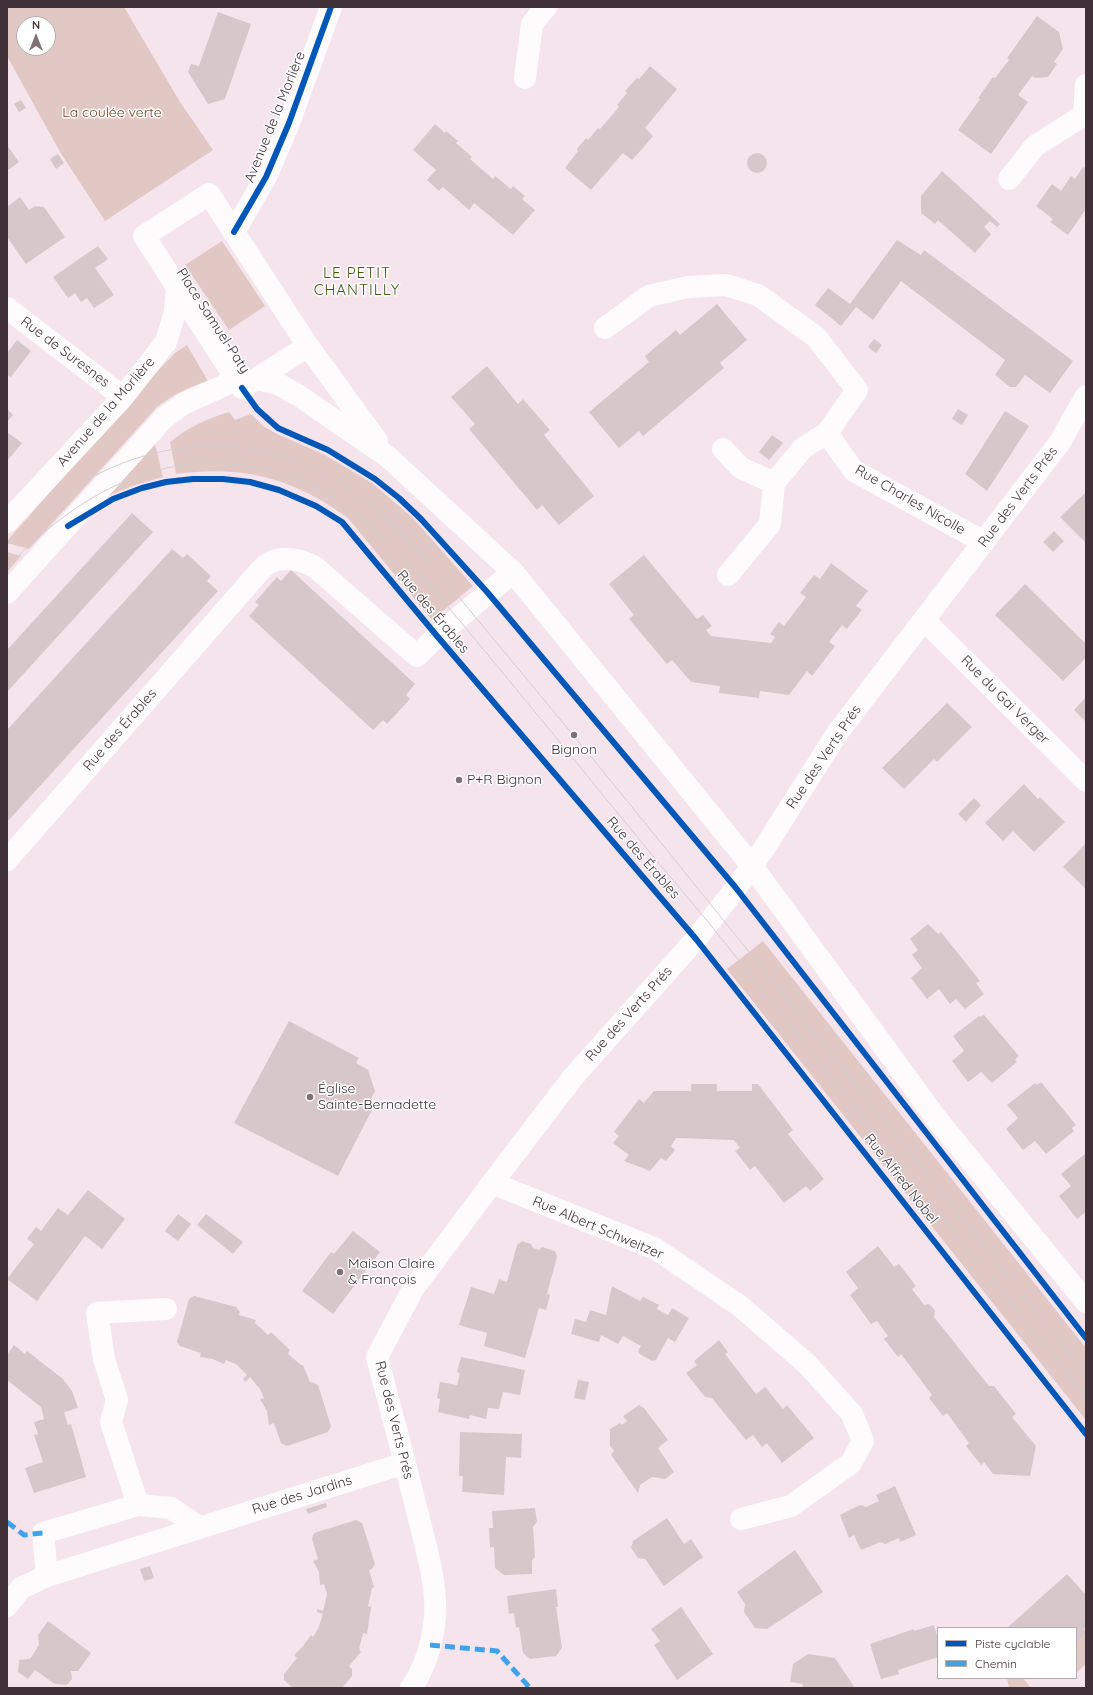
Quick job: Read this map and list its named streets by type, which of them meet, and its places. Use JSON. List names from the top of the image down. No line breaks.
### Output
{"streets":{"street":["Avenue de la Morlière","Place Samuel-Paty","Rue de Suresnes","Rue des Verts Prés","Rue Charles Nicolle","Rue des Érables","Rue du Gai Verger","Rue Albert Schweitzer","Rue des Jardins"],"cycle path":["Rue Alfred Nobel"]},"crossings":[["Avenue de la Morlière","Place Samuel-Paty"],["Avenue de la Morlière","Rue de Suresnes"],["Rue des Verts Prés","Rue Charles Nicolle"],["Rue des Verts Prés","Rue du Gai Verger"],["Rue des Verts Prés","Rue Albert Schweitzer"],["Rue des Verts Prés","Rue des Jardins"]],"districts":["LE PETIT CHANTILLY"],"parks":["La coulée verte"],"places":["Bignon","P+R Bignon","Église Sainte-Bernadette","Maison Claire & François"],"legend":["Piste cyclable","Chemin"],"north":"top"}
